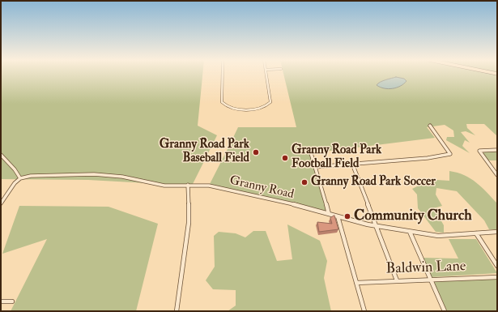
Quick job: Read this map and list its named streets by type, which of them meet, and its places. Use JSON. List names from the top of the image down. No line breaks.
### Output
{"streets":{"street":["Granny Road","Baldwin Lane"]},"places":["Granny Road Park Baseball Field","Granny Road Park Football Field","Granny Road Park Soccer","Community Church"]}
